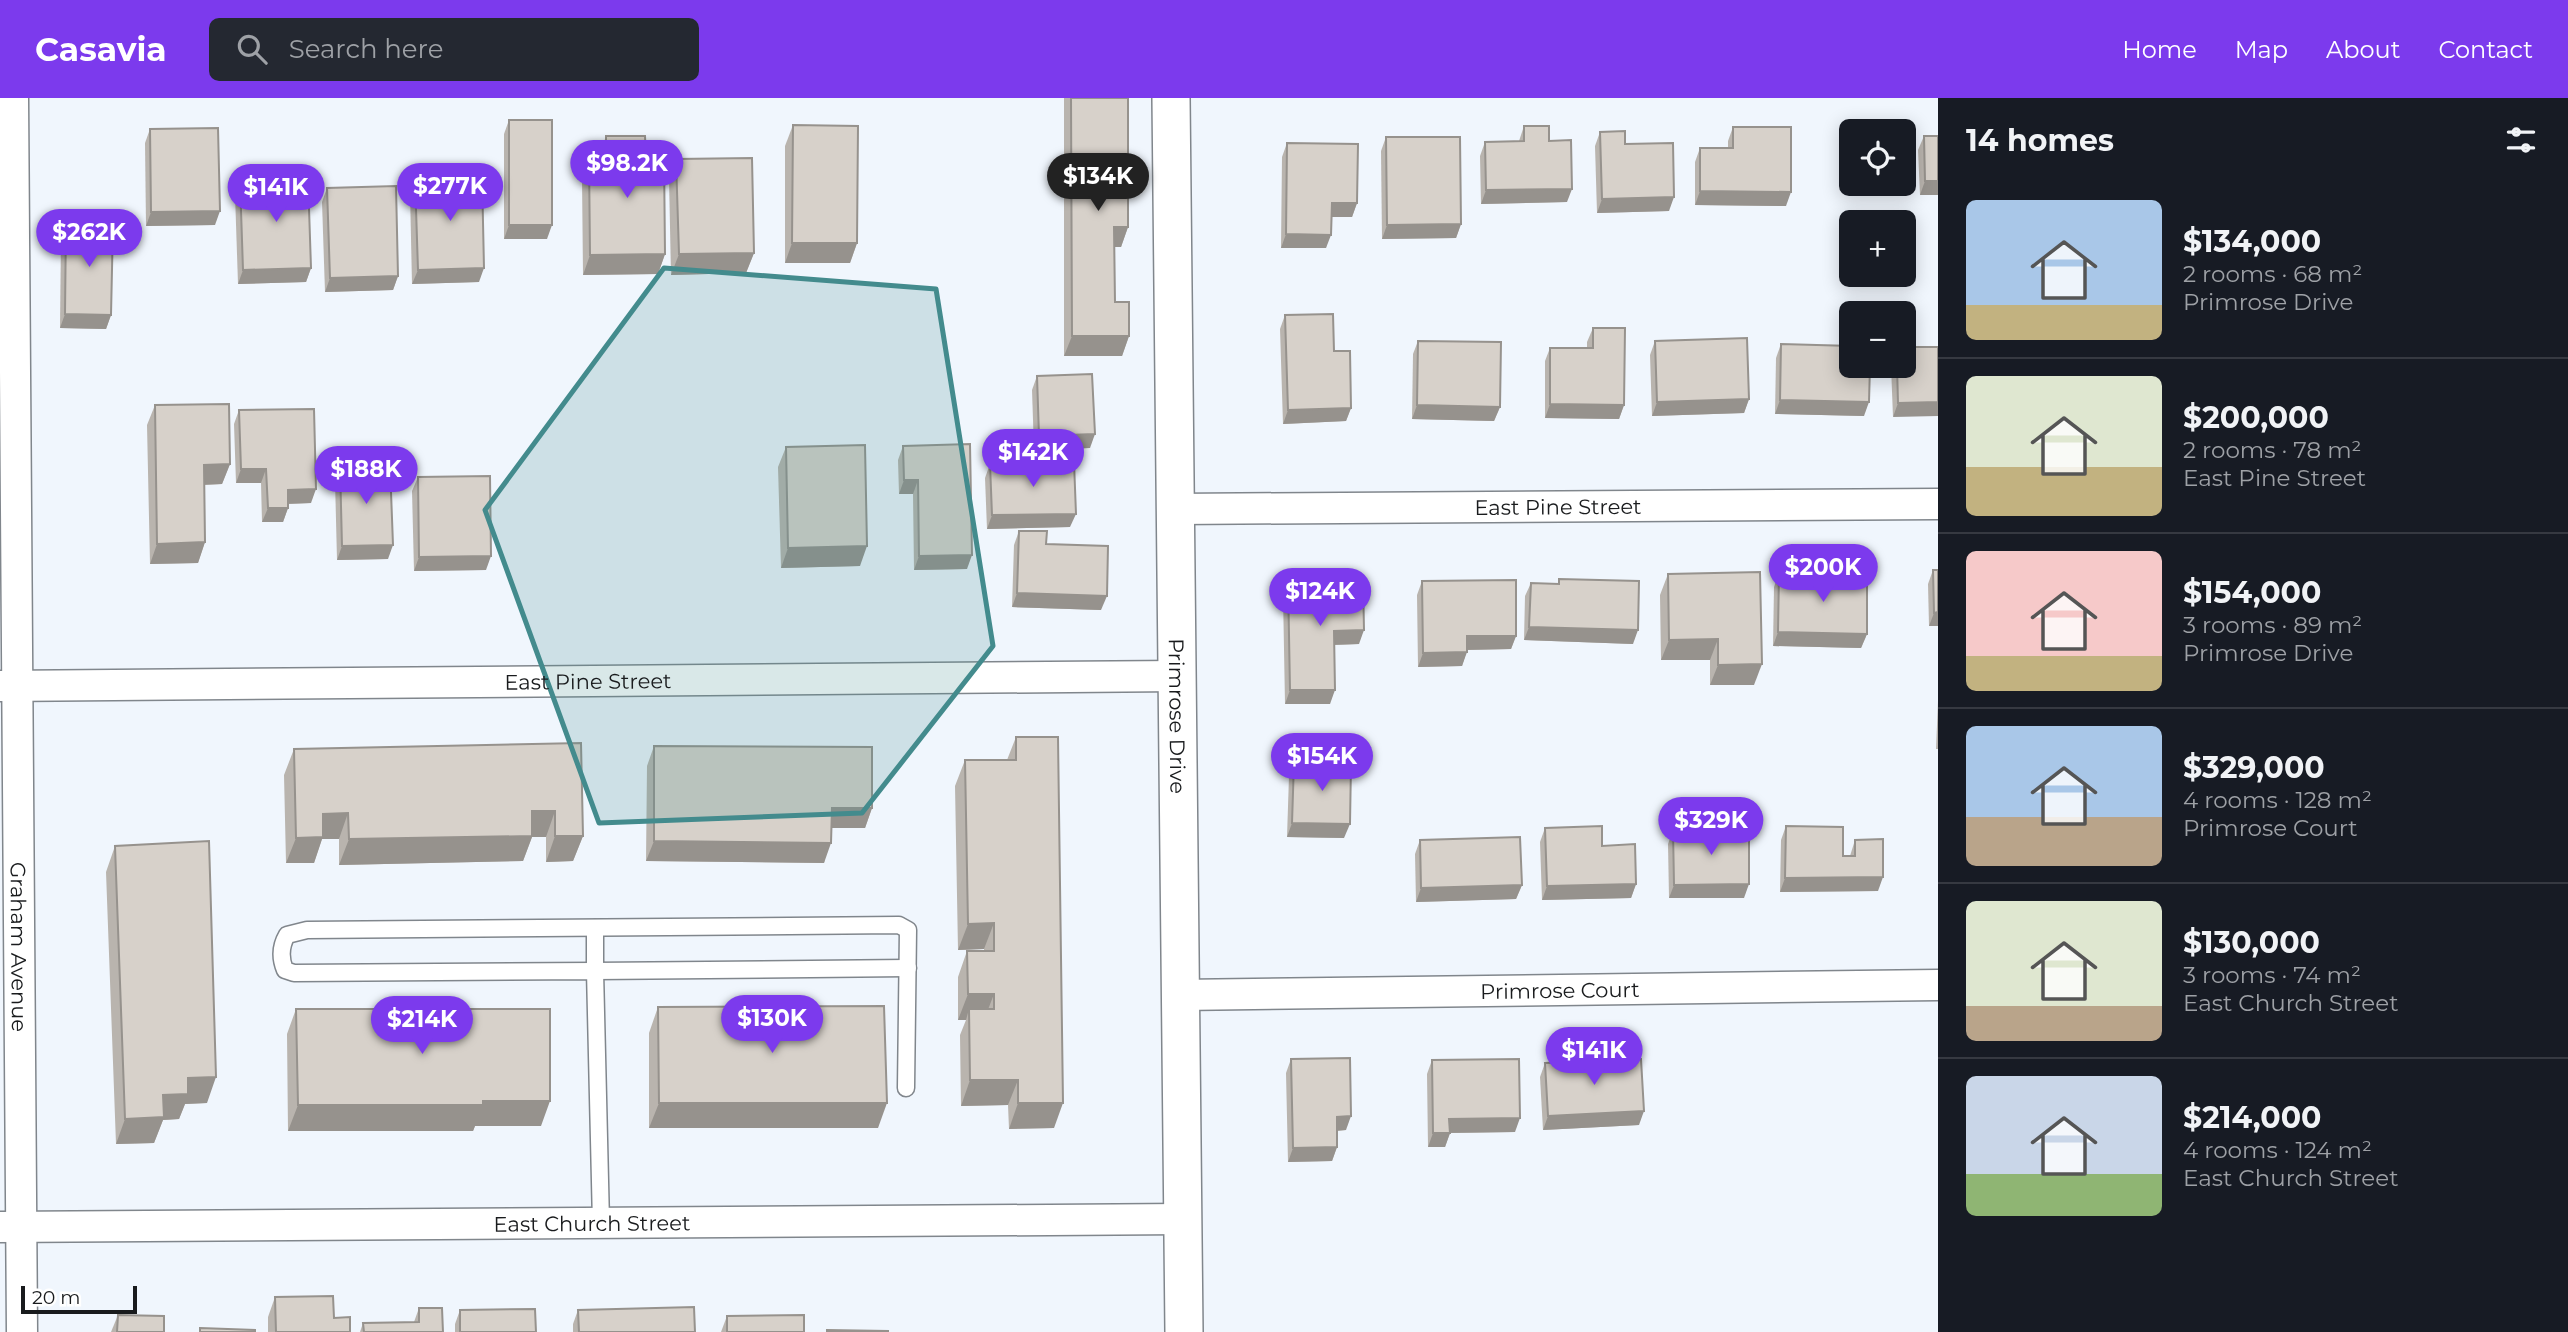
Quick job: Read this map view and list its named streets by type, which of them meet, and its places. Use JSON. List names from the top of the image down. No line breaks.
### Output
{"streets":{"street":["East Pine Street","Primrose Drive","Graham Avenue","Primrose Court","East Church Street"]},"crossings":[["East Pine Street","Primrose Drive"],["East Pine Street","Graham Avenue"],["Primrose Drive","Primrose Court"],["Primrose Drive","East Church Street"],["Graham Avenue","East Church Street"]],"scale_bar":"20 m","page":{"header":"Casavia","search":"Search here","nav":["Home","Map","About","Contact"],"heading":"14 homes","map_buttons":["+","−"],"price":["$98.2K","$134K","$277K","$141K","$262K","$142K","$188K","$200K","$124K","$154K","$329K","$130K","$214K","$141K"],"list":[{"name":"$134,000","note":"2 rooms · 68 m² · Primrose Drive"},{"name":"$200,000","note":"2 rooms · 78 m² · East Pine Street"},{"name":"$154,000","note":"3 rooms · 89 m² · Primrose Drive"},{"name":"$329,000","note":"4 rooms · 128 m² · Primrose Court"},{"name":"$130,000","note":"3 rooms · 74 m² · East Church Street"},{"name":"$214,000","note":"4 rooms · 124 m² · East Church Street"}],"scale":"20 m"}}
